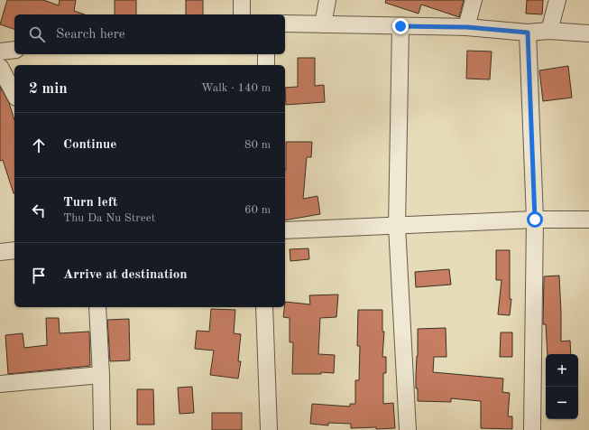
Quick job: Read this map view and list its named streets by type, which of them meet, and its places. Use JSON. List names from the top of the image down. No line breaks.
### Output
{"page":{"search":"Search here","heading":["2 min","Walk · 140 m"],"list":[["Continue","80 m"],["Turn left","Thu Da Nu Street","60 m"],"Arrive at destination"],"map_buttons":["+","−"]}}
